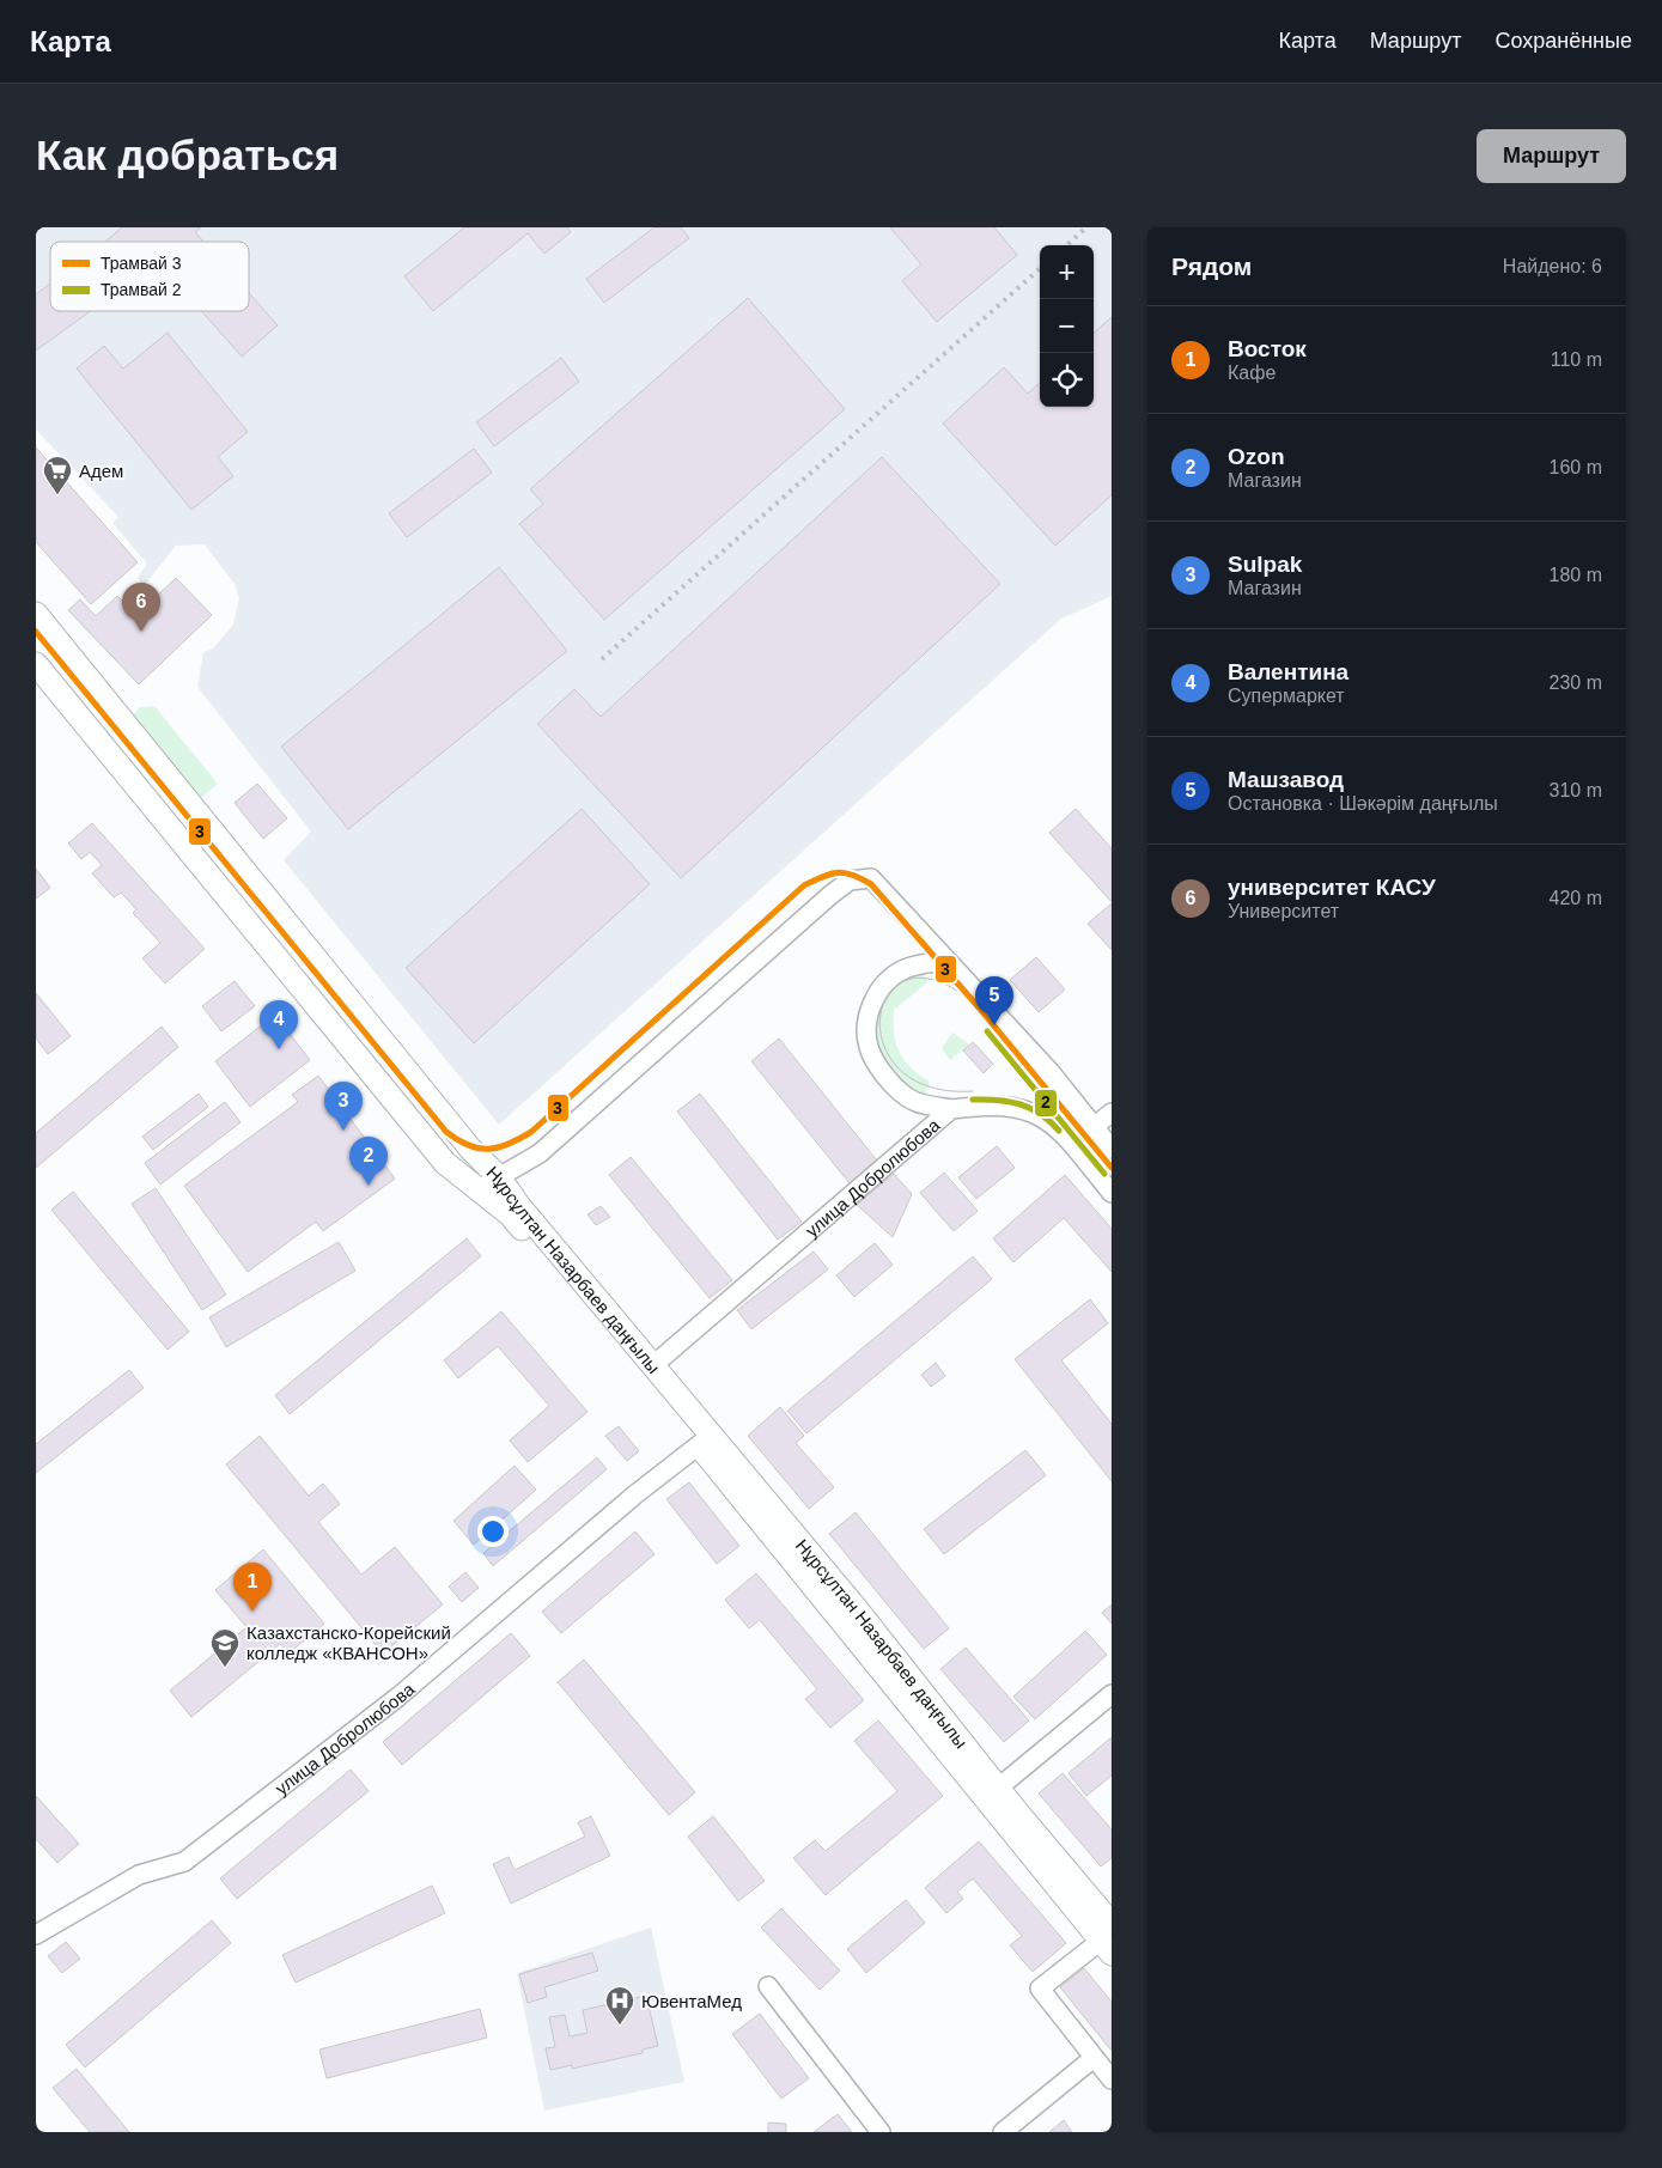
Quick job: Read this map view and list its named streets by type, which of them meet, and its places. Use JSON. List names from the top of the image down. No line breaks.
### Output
{"streets":{"main road":["Нұрсұлтан Назарбаев даңғылы"],"street":["улица Добролюбова"]},"crossings":[["улица Добролюбова","Нұрсұлтан Назарбаев даңғылы"]],"places":{"supermarket":["Адем"],"school or university":["Казахстанско-Корейский колледж «КВАНСОН»"],"hospital":["ЮвентаМед"]},"lines":["tram line 3","tram line 2"],"legend":["Трамвай 3","Трамвай 2"],"page":{"header":"Карта","nav":["Карта","Маршрут","Сохранённые"],"buttons":"Маршрут","title":"Как добраться","heading":["Рядом","Найдено: 6"],"map_buttons":["+","−"],"list":[{"mark":"1","name":"Восток","note":"Кафе","value":"110 m"},{"mark":"2","name":"Ozon","note":"Магазин","value":"160 m"},{"mark":"3","name":"Sulpak","note":"Магазин","value":"180 m"},{"mark":"4","name":"Валентина","note":"Супермаркет","value":"230 m"},{"mark":"5","name":"Машзавод","note":"Остановка · Шәкәрім даңғылы","value":"310 m"},{"mark":"6","name":"университет КАСУ","note":"Университет","value":"420 m"}],"pins":["6","5","4","3","2","1"]}}
